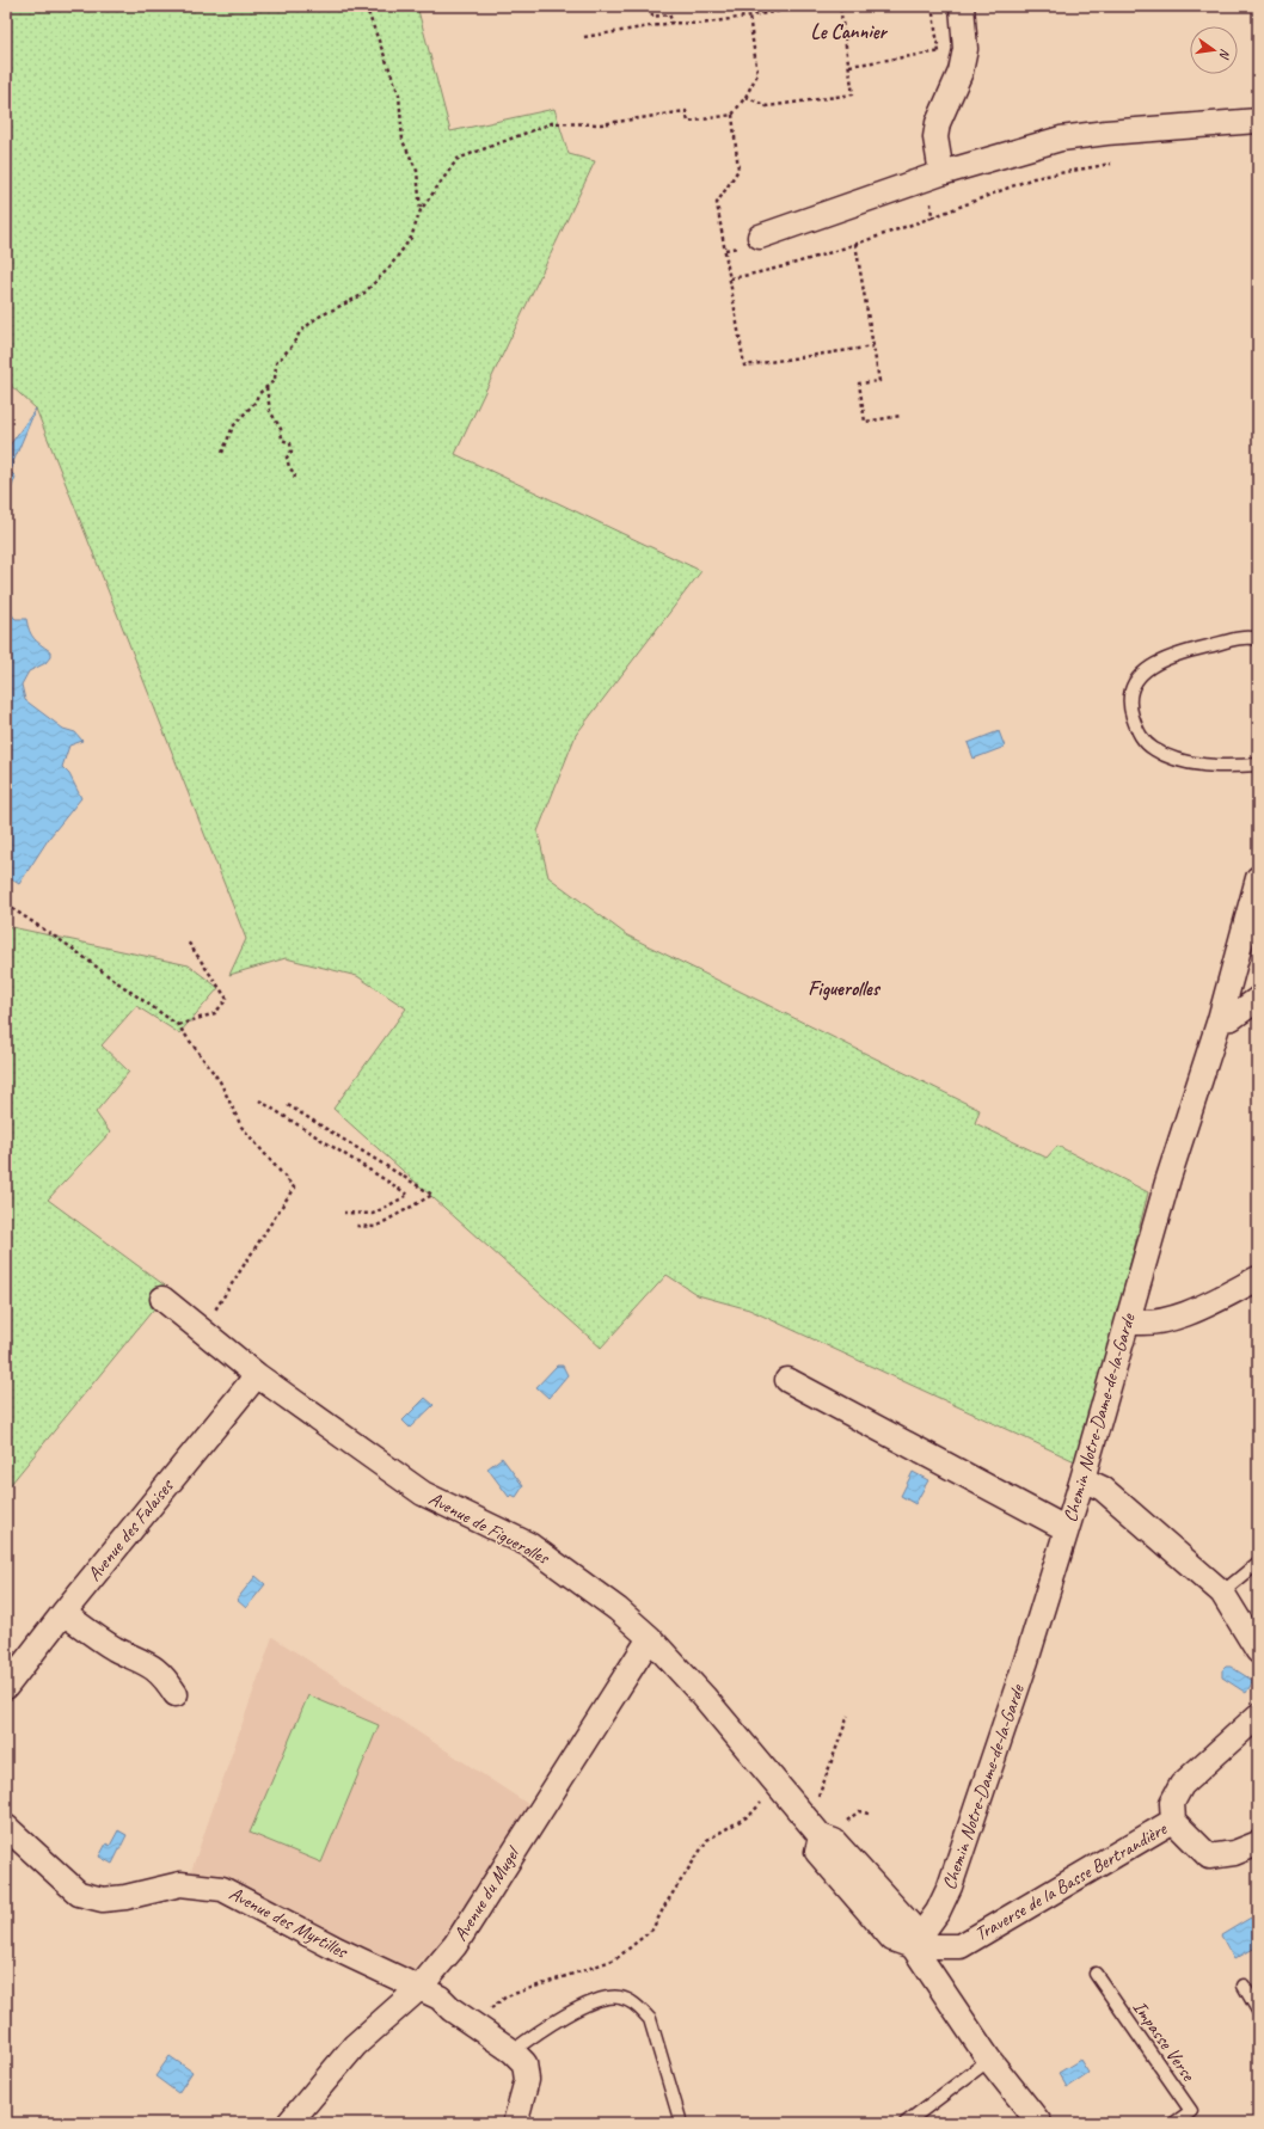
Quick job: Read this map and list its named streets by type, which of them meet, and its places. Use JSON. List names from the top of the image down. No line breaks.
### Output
{"streets":{"street":["Chemin Notre-Dame-de-la-Garde","Avenue de Figuerolles","Avenue des Falaises","Traverse de la Basse Bertrandière","Avenue du Mugel","Avenue des Myrtilles"],"lane":["Impasse Verse"]},"crossings":[["Chemin Notre-Dame-de-la-Garde","Avenue de Figuerolles"],["Chemin Notre-Dame-de-la-Garde","Traverse de la Basse Bertrandière"],["Avenue de Figuerolles","Avenue des Falaises"],["Avenue de Figuerolles","Traverse de la Basse Bertrandière"],["Avenue de Figuerolles","Avenue du Mugel"],["Avenue du Mugel","Avenue des Myrtilles"]],"districts":["Le Cannier","Figuerolles"],"north":"right"}
